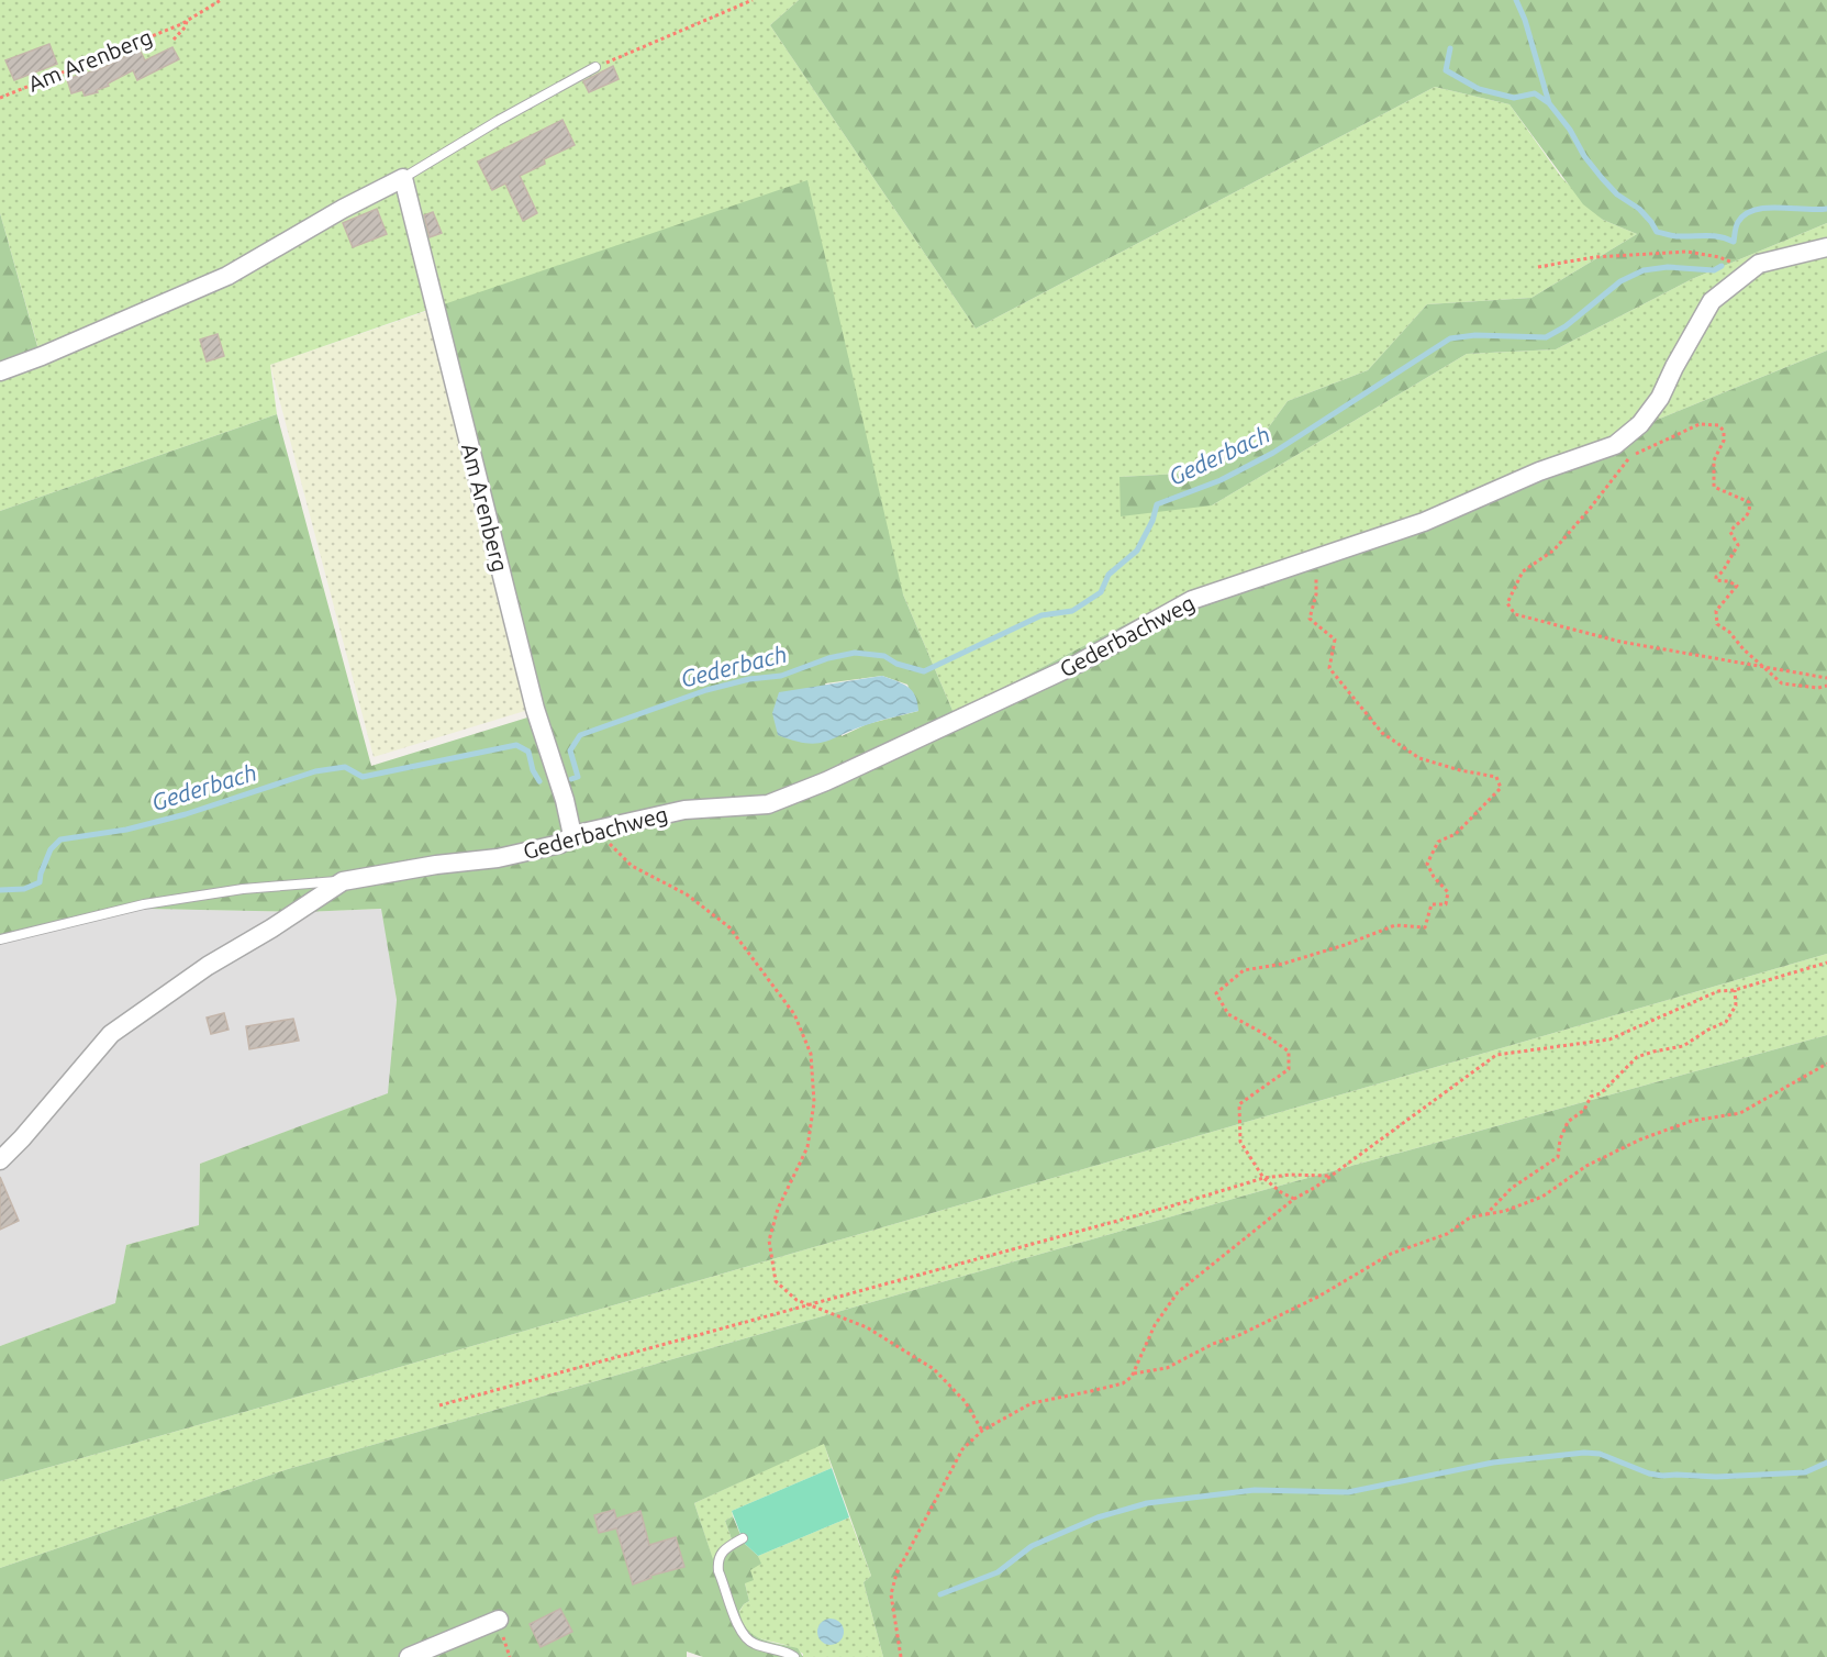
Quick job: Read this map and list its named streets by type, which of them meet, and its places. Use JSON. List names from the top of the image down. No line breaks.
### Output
{"streets":{"street":["Am Arenberg","Gederbachweg"]},"crossings":[["Am Arenberg","Gederbachweg"]],"water":["Gederbach"]}
